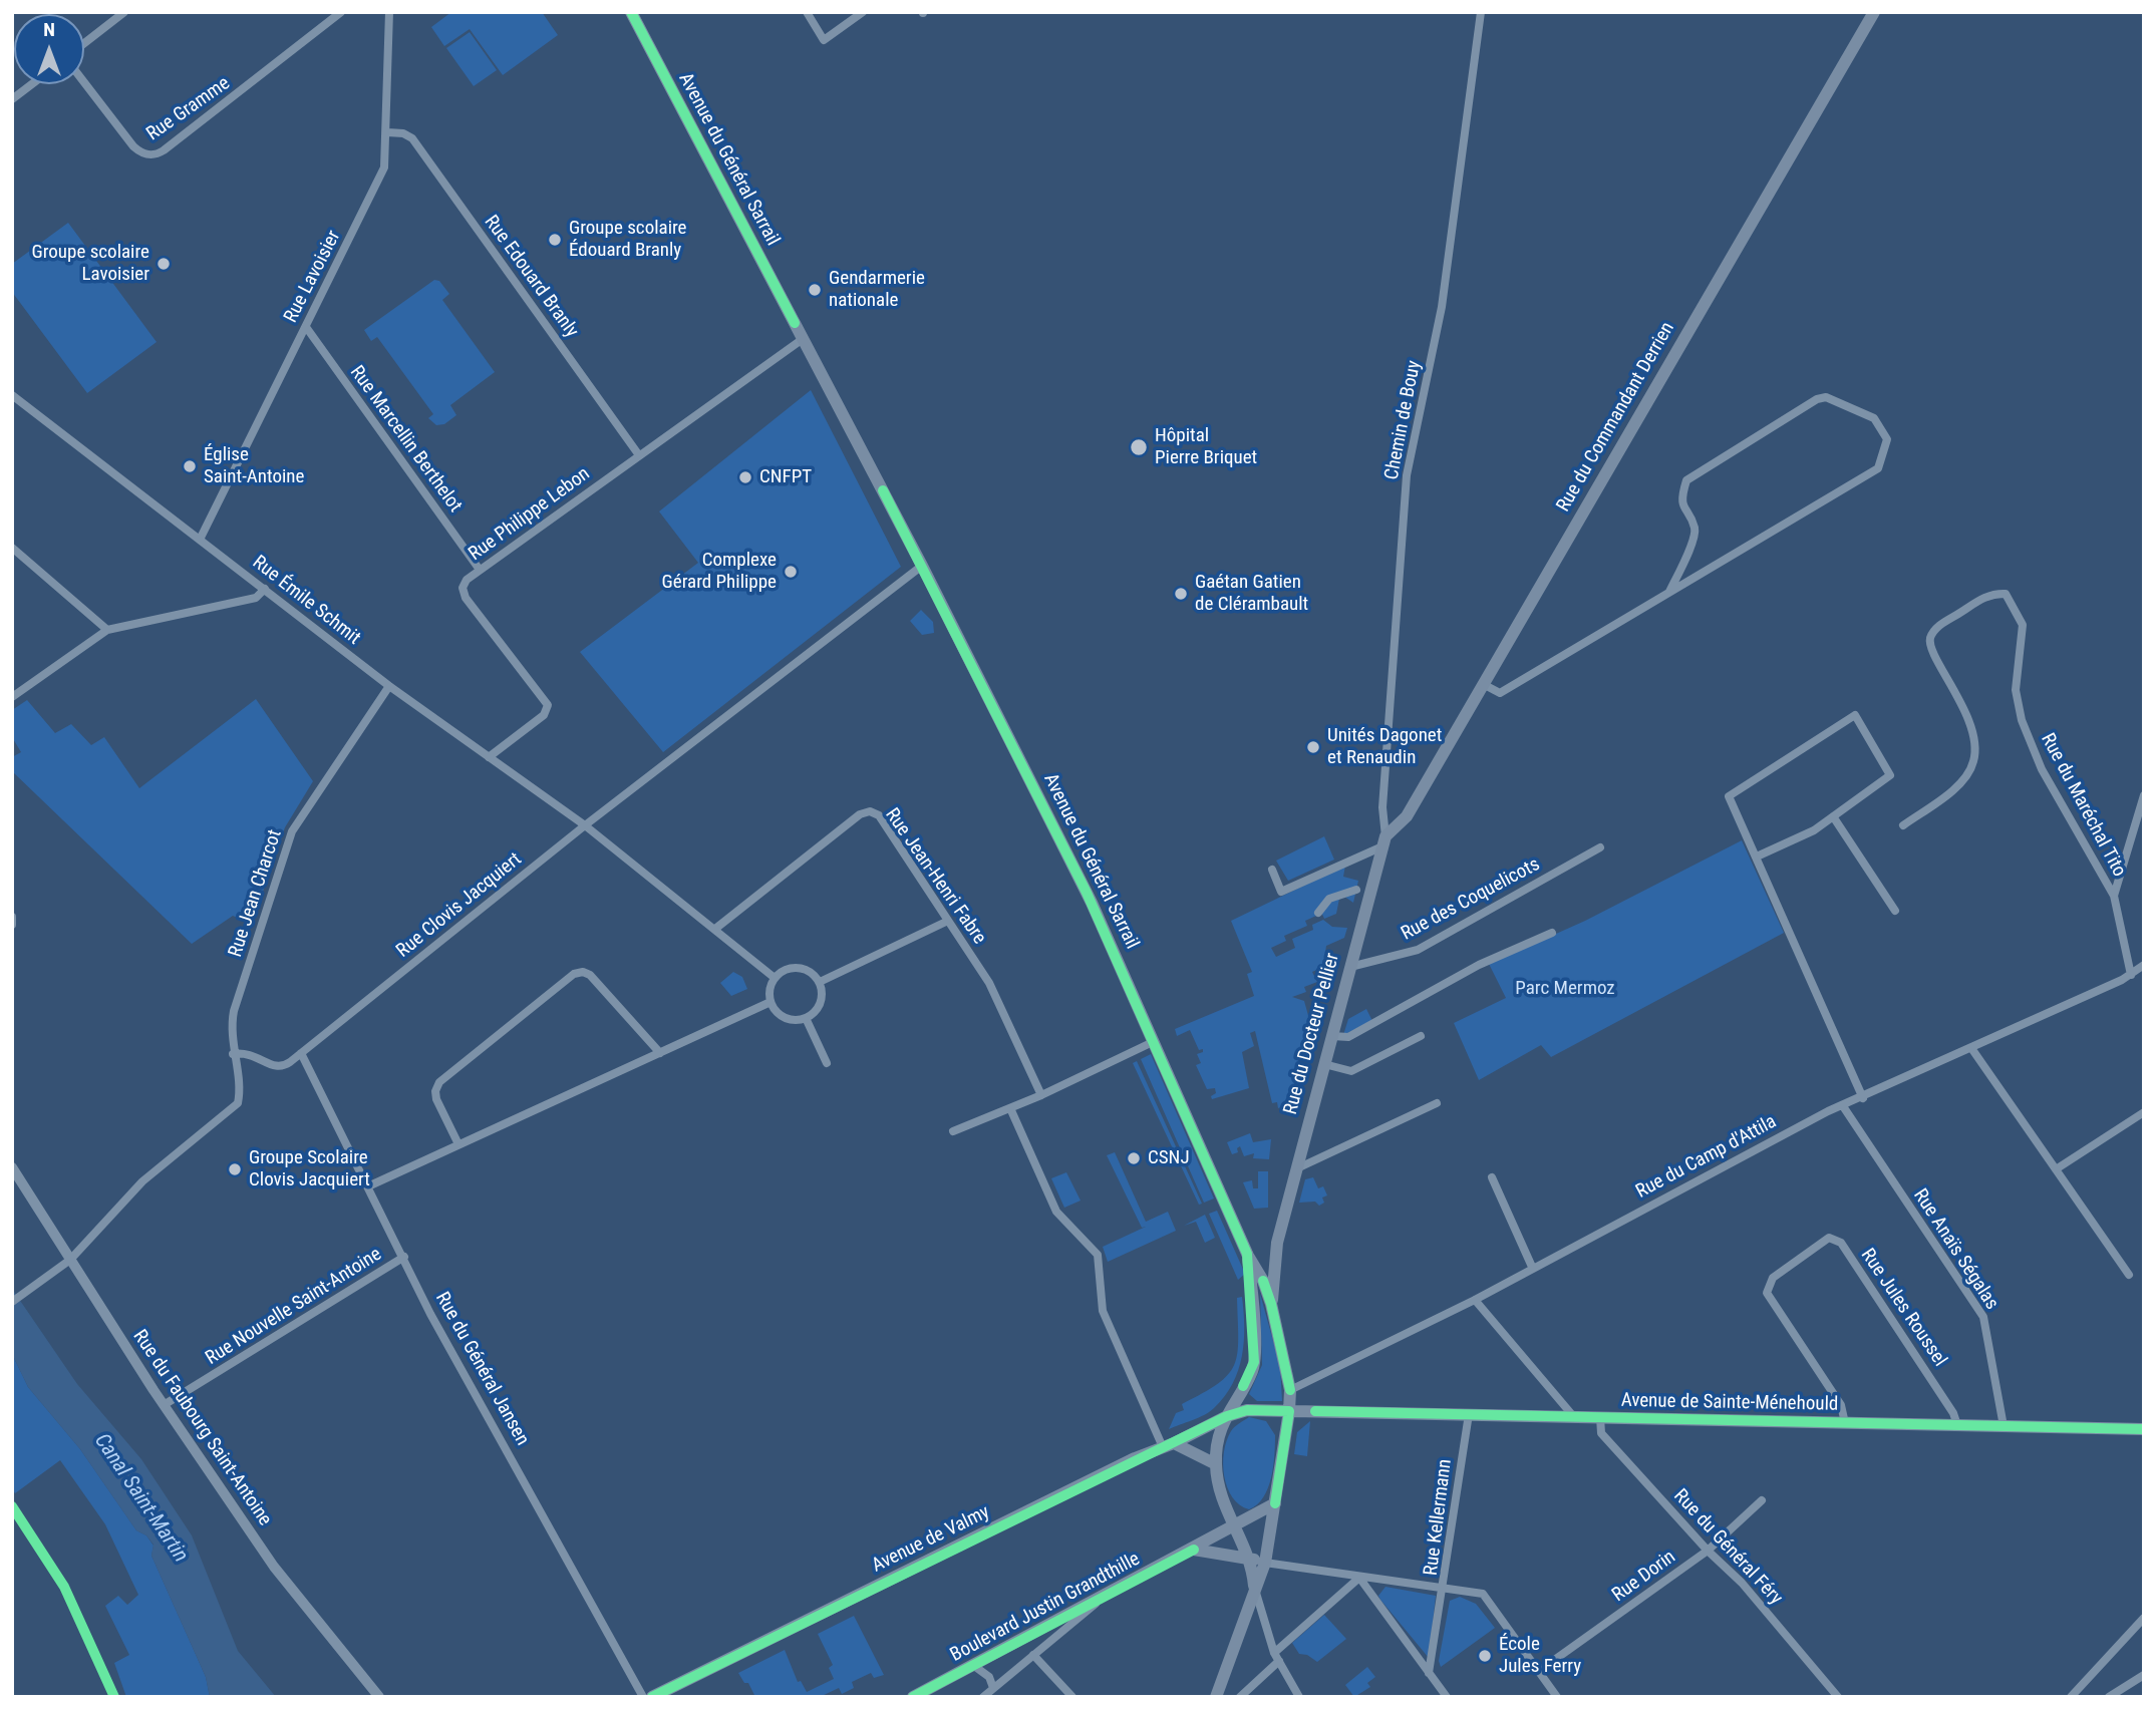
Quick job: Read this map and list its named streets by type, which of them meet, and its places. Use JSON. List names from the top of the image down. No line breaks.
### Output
{"streets":{"main road":["Avenue du Général Sarrail","Rue du Commandant Derrien","Rue du Docteur Pellier","Avenue de Sainte-Ménehould","Avenue de Valmy","Boulevard Justin Grandthille"],"street":["Rue Gramme","Rue Lavoisier","Rue Edouard Branly","Chemin de Bouy","Rue Marcellin Berthelot","Rue Philippe Lebon","Rue Émile Schmit","Rue du Maréchal Tito","Rue Jean-Henri Fabre","Rue Jean Charcot","Rue des Coquelicots","Rue Clovis Jacquiert","Rue du Camp d'Attila","Rue Anaïs Ségalas","Rue Nouvelle Saint-Antoine","Rue Jules Roussel","Rue du Général Jansen","Rue du Faubourg Saint-Antoine","Rue Kellermann","Rue du Général Féry","Rue Dorin"]},"crossings":[["Avenue du Général Sarrail","Rue Philippe Lebon"],["Avenue du Général Sarrail","Rue Clovis Jacquiert"],["Avenue du Général Sarrail","Rue du Docteur Pellier"],["Rue Lavoisier","Rue Edouard Branly"],["Rue Lavoisier","Rue Marcellin Berthelot"],["Rue Lavoisier","Rue Émile Schmit"],["Rue Edouard Branly","Rue Philippe Lebon"],["Rue du Commandant Derrien","Chemin de Bouy"],["Rue du Commandant Derrien","Rue du Docteur Pellier"],["Chemin de Bouy","Rue du Docteur Pellier"],["Rue Marcellin Berthelot","Rue Philippe Lebon"],["Rue Philippe Lebon","Rue Émile Schmit"],["Rue Émile Schmit","Rue Jean Charcot"],["Rue Émile Schmit","Rue Clovis Jacquiert"],["Rue Jean Charcot","Rue Clovis Jacquiert"],["Rue des Coquelicots","Rue du Docteur Pellier"],["Rue Clovis Jacquiert","Rue du Général Jansen"],["Rue du Camp d'Attila","Rue Anaïs Ségalas"],["Rue Anaïs Ségalas","Avenue de Sainte-Ménehould"],["Rue Nouvelle Saint-Antoine","Rue du Général Jansen"],["Rue Nouvelle Saint-Antoine","Rue du Faubourg Saint-Antoine"],["Rue Jules Roussel","Avenue de Sainte-Ménehould"],["Avenue de Sainte-Ménehould","Rue Kellermann"],["Avenue de Sainte-Ménehould","Avenue de Valmy"],["Avenue de Sainte-Ménehould","Rue du Général Féry"],["Rue Kellermann","Rue Dorin"],["Rue du Général Féry","Rue Dorin"]],"water":["Canal Saint-Martin"],"parks":["Parc Mermoz"],"places":["Groupe scolaire Édouard Branly","Groupe scolaire Lavoisier","Gendarmerie nationale","Hôpital Pierre Briquet","Église Saint-Antoine","CNFPT","Complexe Gérard Philippe","Gaétan Gatien de Clérambault","Unités Dagonet et Renaudin","CSNJ","Groupe Scolaire Clovis Jacquiert","École Jules Ferry"],"north":"top"}
